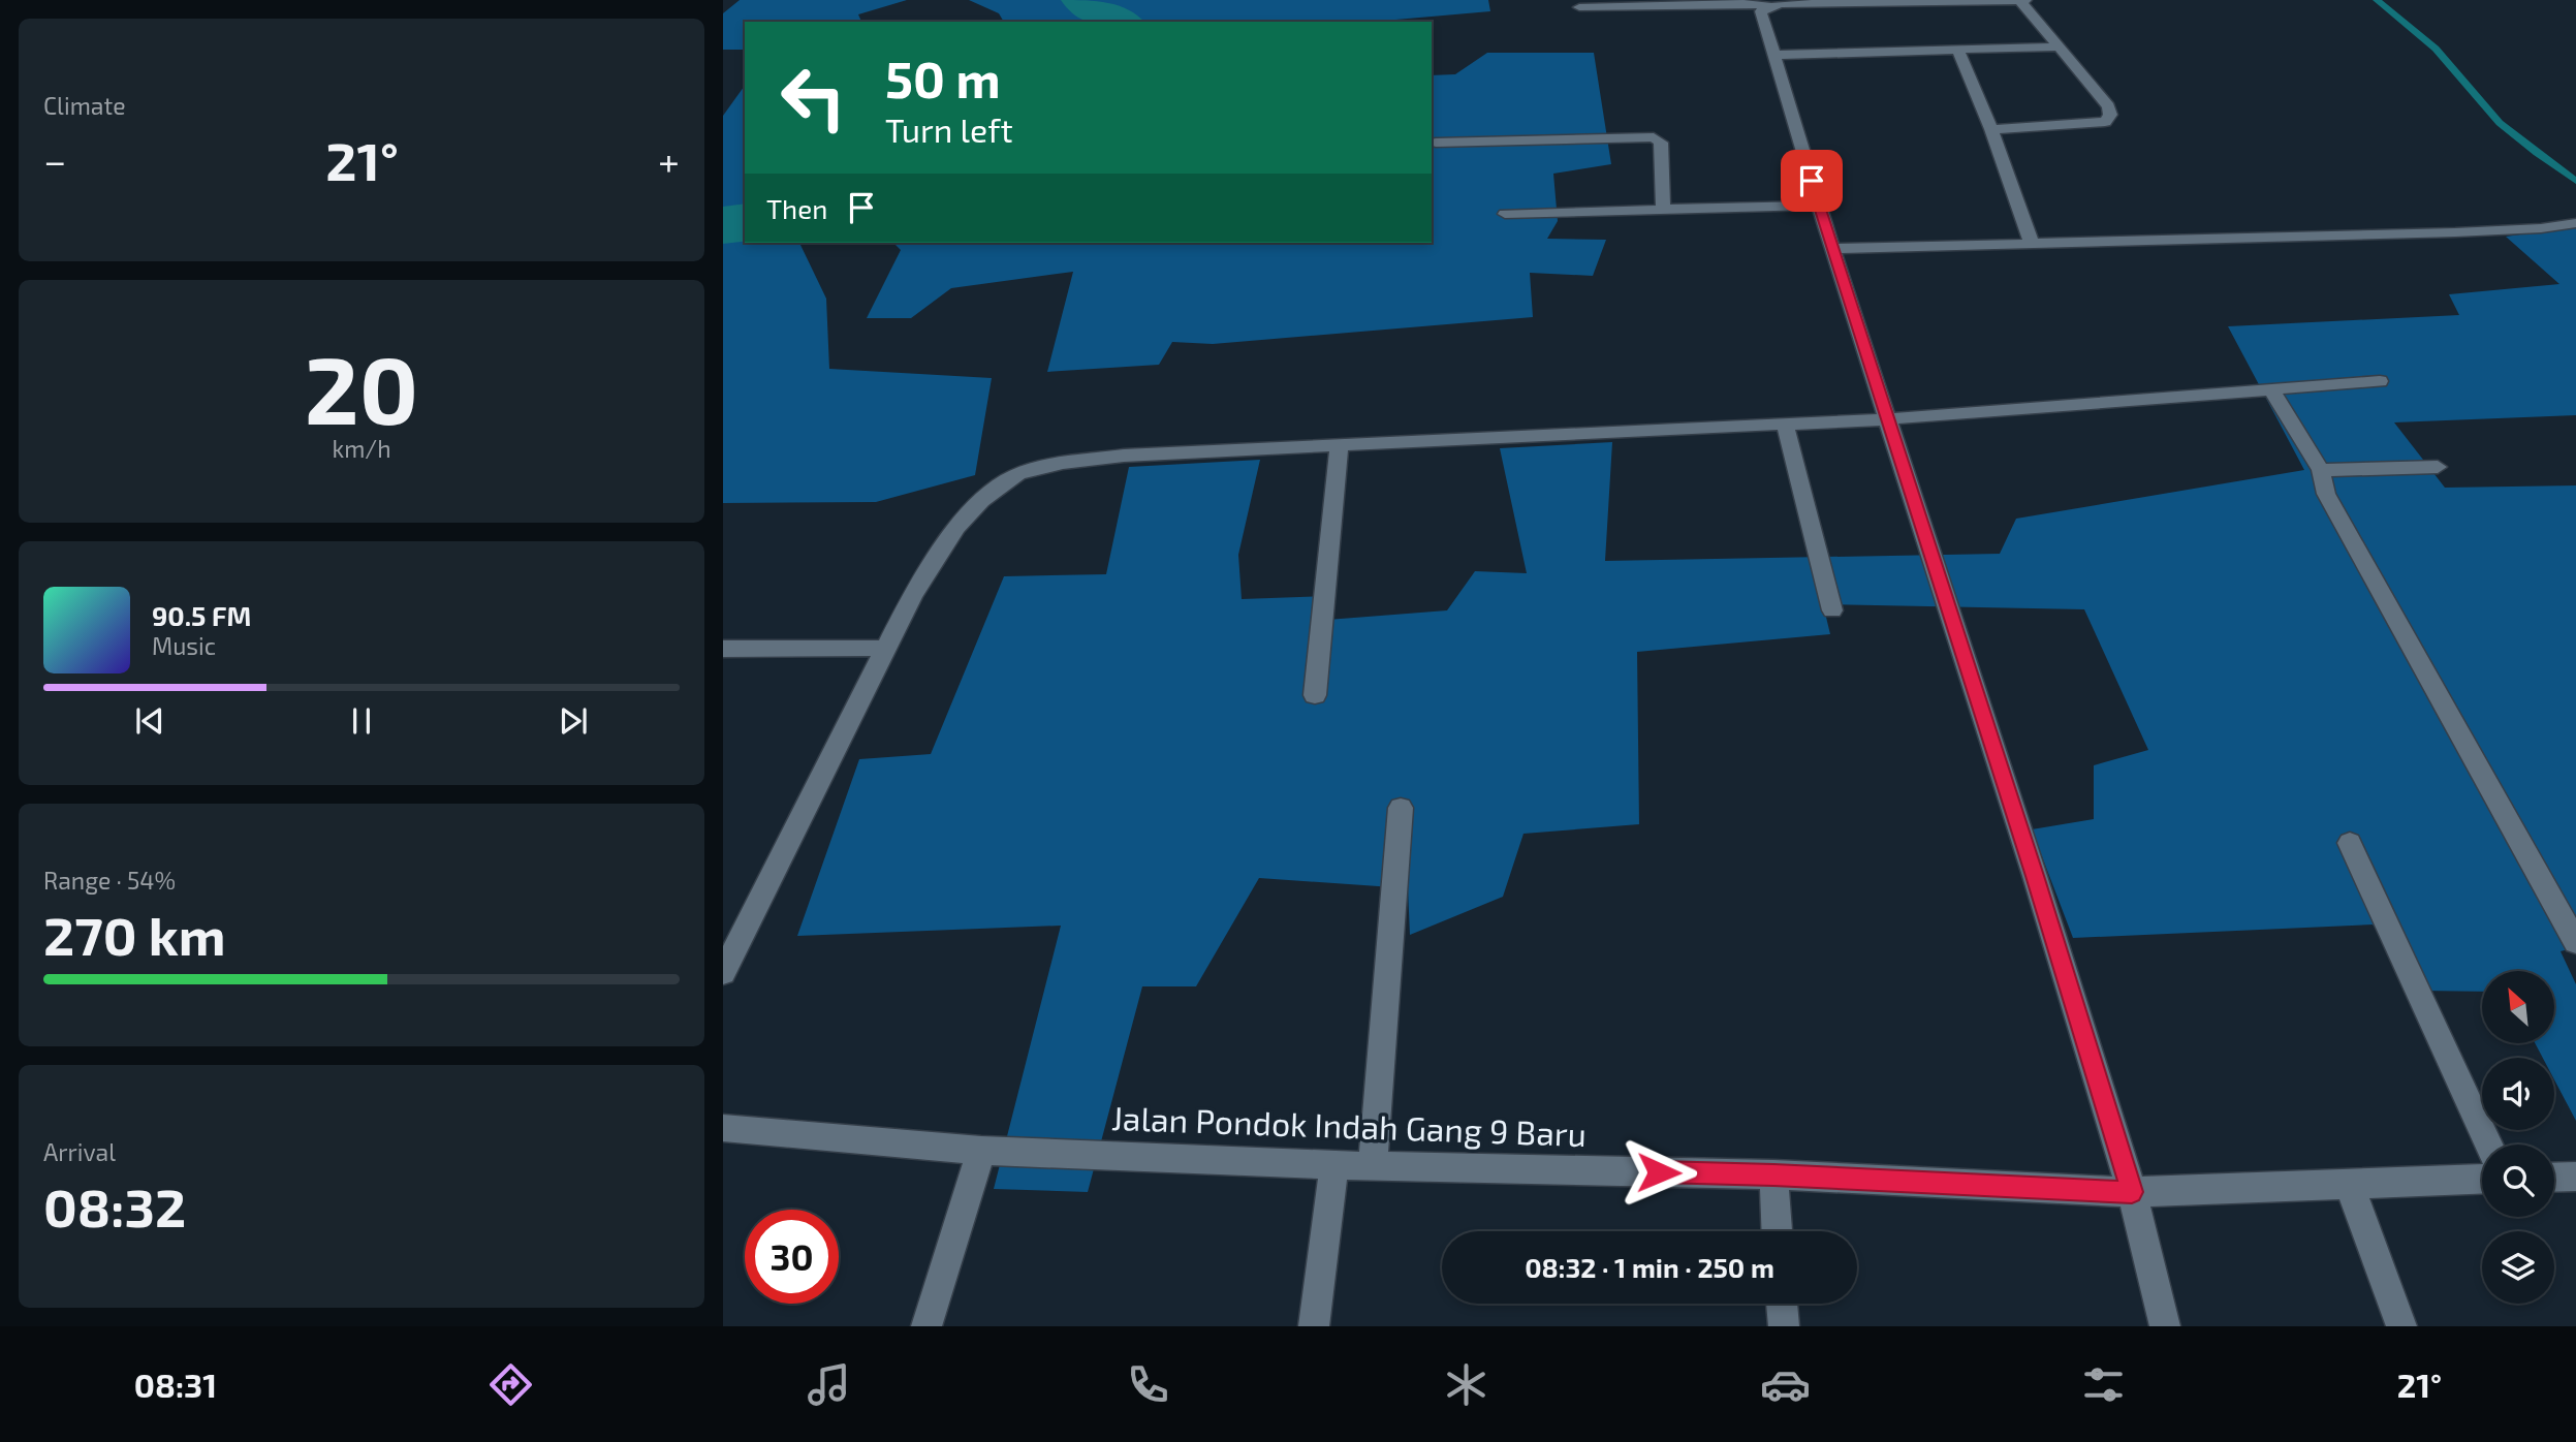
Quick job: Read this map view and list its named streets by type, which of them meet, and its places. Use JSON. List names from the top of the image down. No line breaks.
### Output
{"streets":{"street":["Jalan Pondok Indah Gang 9 Baru"]},"north":"top left","page":{"tile":["Climate",["20","km/h"],["Range · 54%","270 km"],["Arrival","08:32"]],"turn":["50 m","Turn left"],"heat":["−","21°","+"],"then":"Then","song":["90.5 FM","Music"],"limit":"30","trip":"08:32 · 1 min · 250 m","tabs":["08:31","21°"]}}
